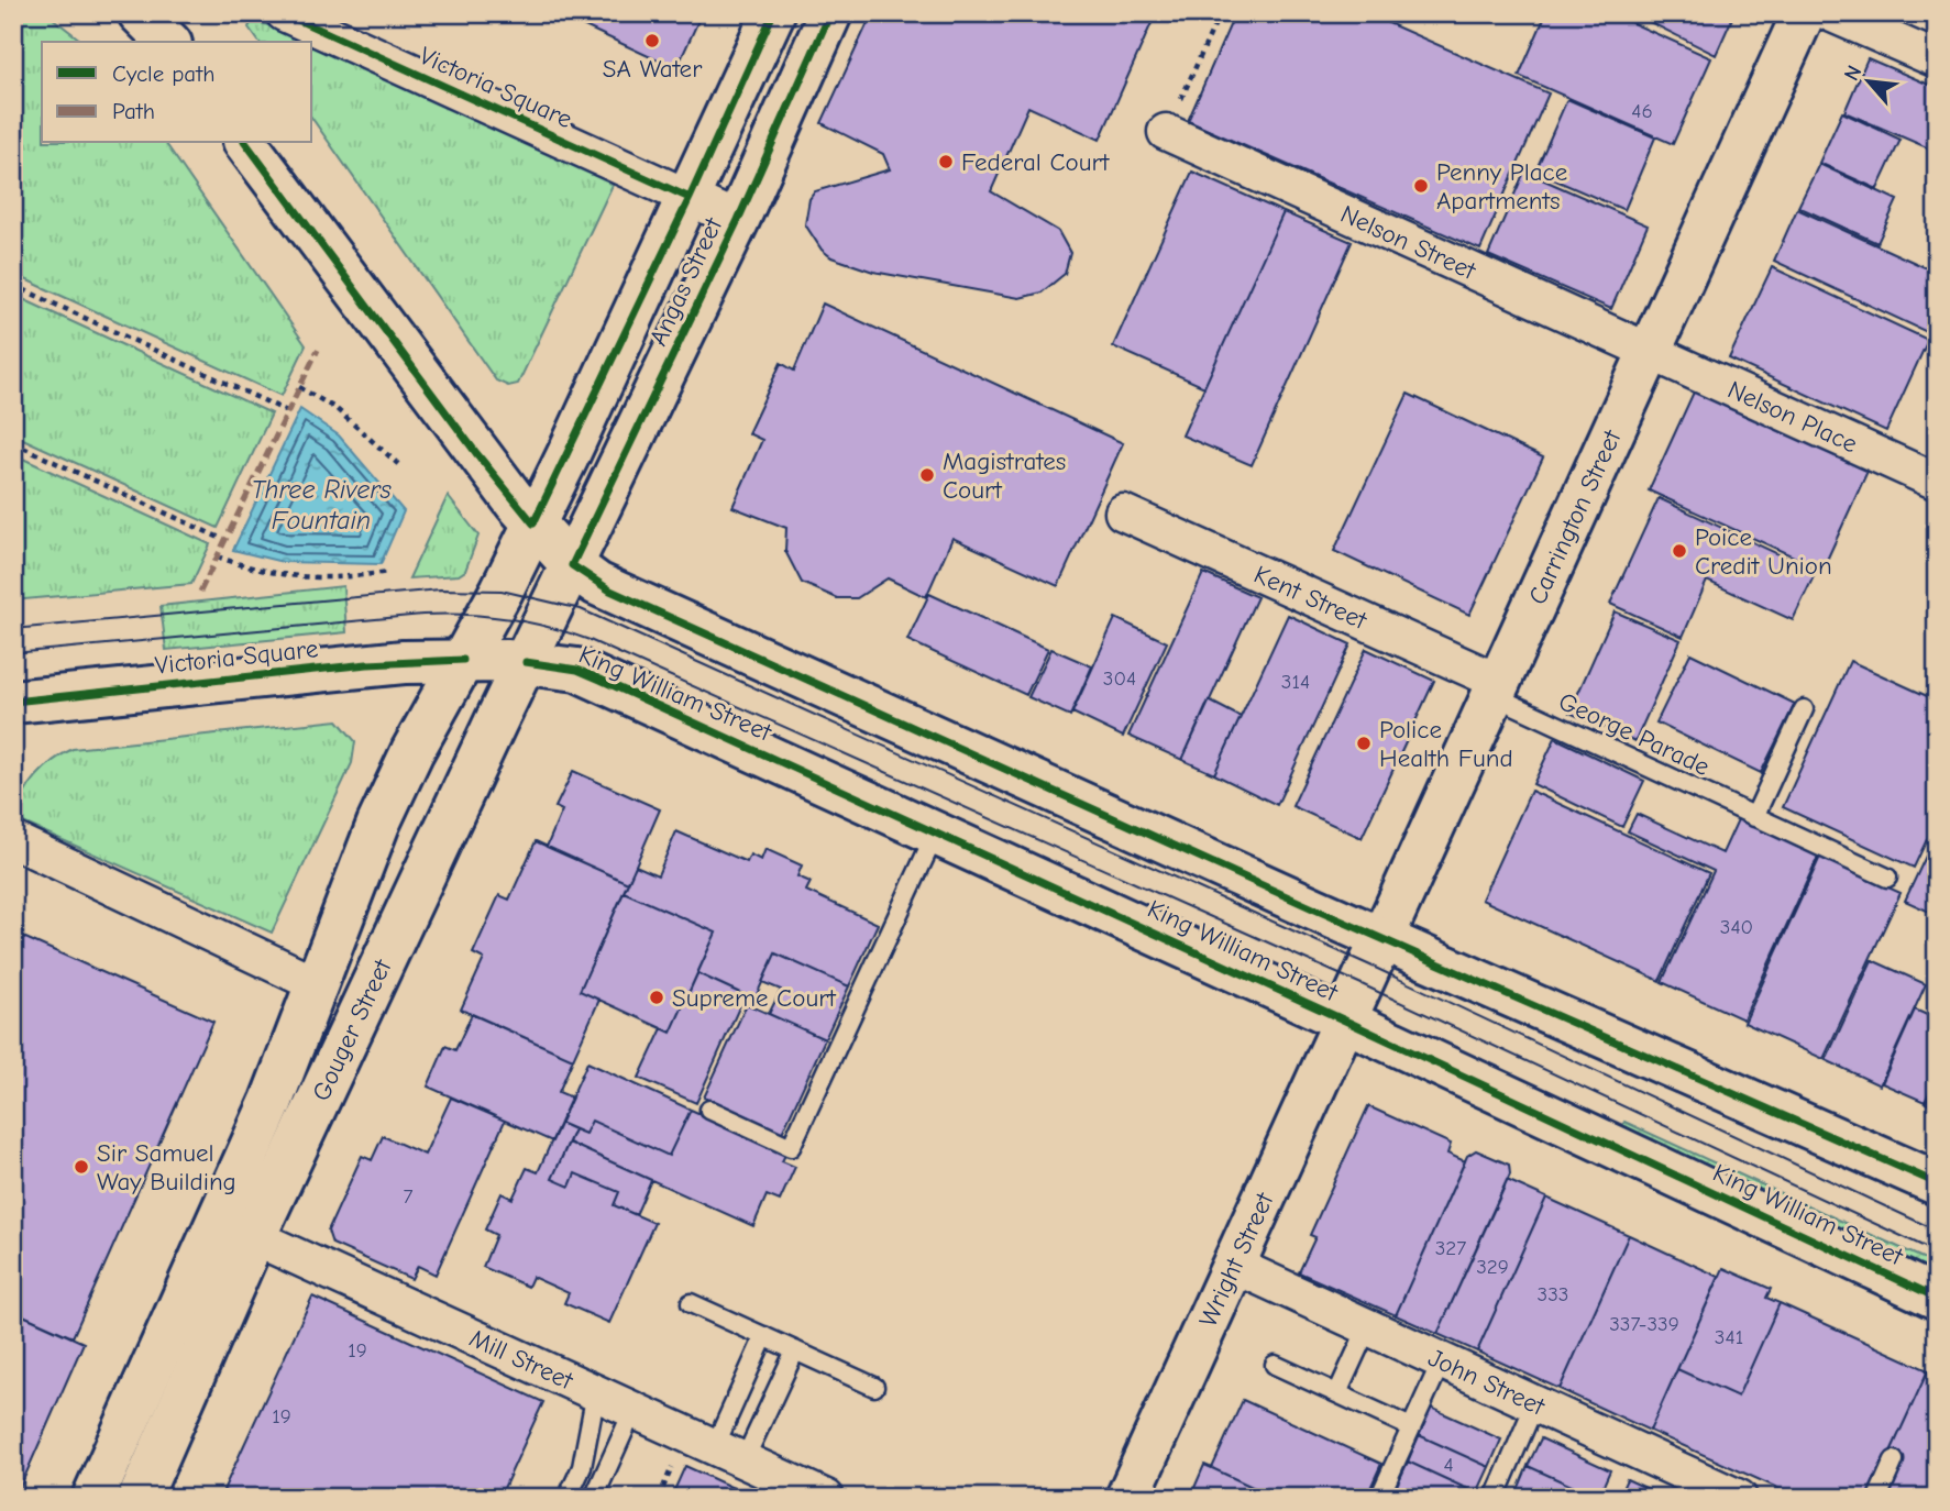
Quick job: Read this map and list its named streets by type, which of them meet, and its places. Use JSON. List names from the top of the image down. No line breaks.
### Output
{"streets":{"street":["Victoria Square","Nelson Street","Angas Street","Nelson Place","Carrington Street","Kent Street","King William Street","Gouger Street","Wright Street","Mill Street","John Street"],"lane":["George Parade"]},"crossings":[["Victoria Square","Angas Street"],["Victoria Square","King William Street"],["Victoria Square","Gouger Street"],["Nelson Street","Nelson Place"],["Nelson Street","Carrington Street"],["Angas Street","Gouger Street"],["Nelson Place","Carrington Street"],["Carrington Street","Kent Street"],["Carrington Street","King William Street"],["Carrington Street","George Parade"],["Carrington Street","Wright Street"],["Kent Street","George Parade"],["King William Street","Gouger Street"],["King William Street","Wright Street"],["Gouger Street","Mill Street"],["Wright Street","John Street"]],"water":["Three Rivers Fountain"],"places":["SA Water","Federal Court","Penny Place Apartments","Magistrates Court","Poice Credit Union","Police Health Fund","Supreme Court","Sir Samuel Way Building"],"house_numbers":["46","304","314","340","7","327","329","333","337-339","341","19","19","4"],"legend":["Cycle path","Path"],"north":"top left"}
